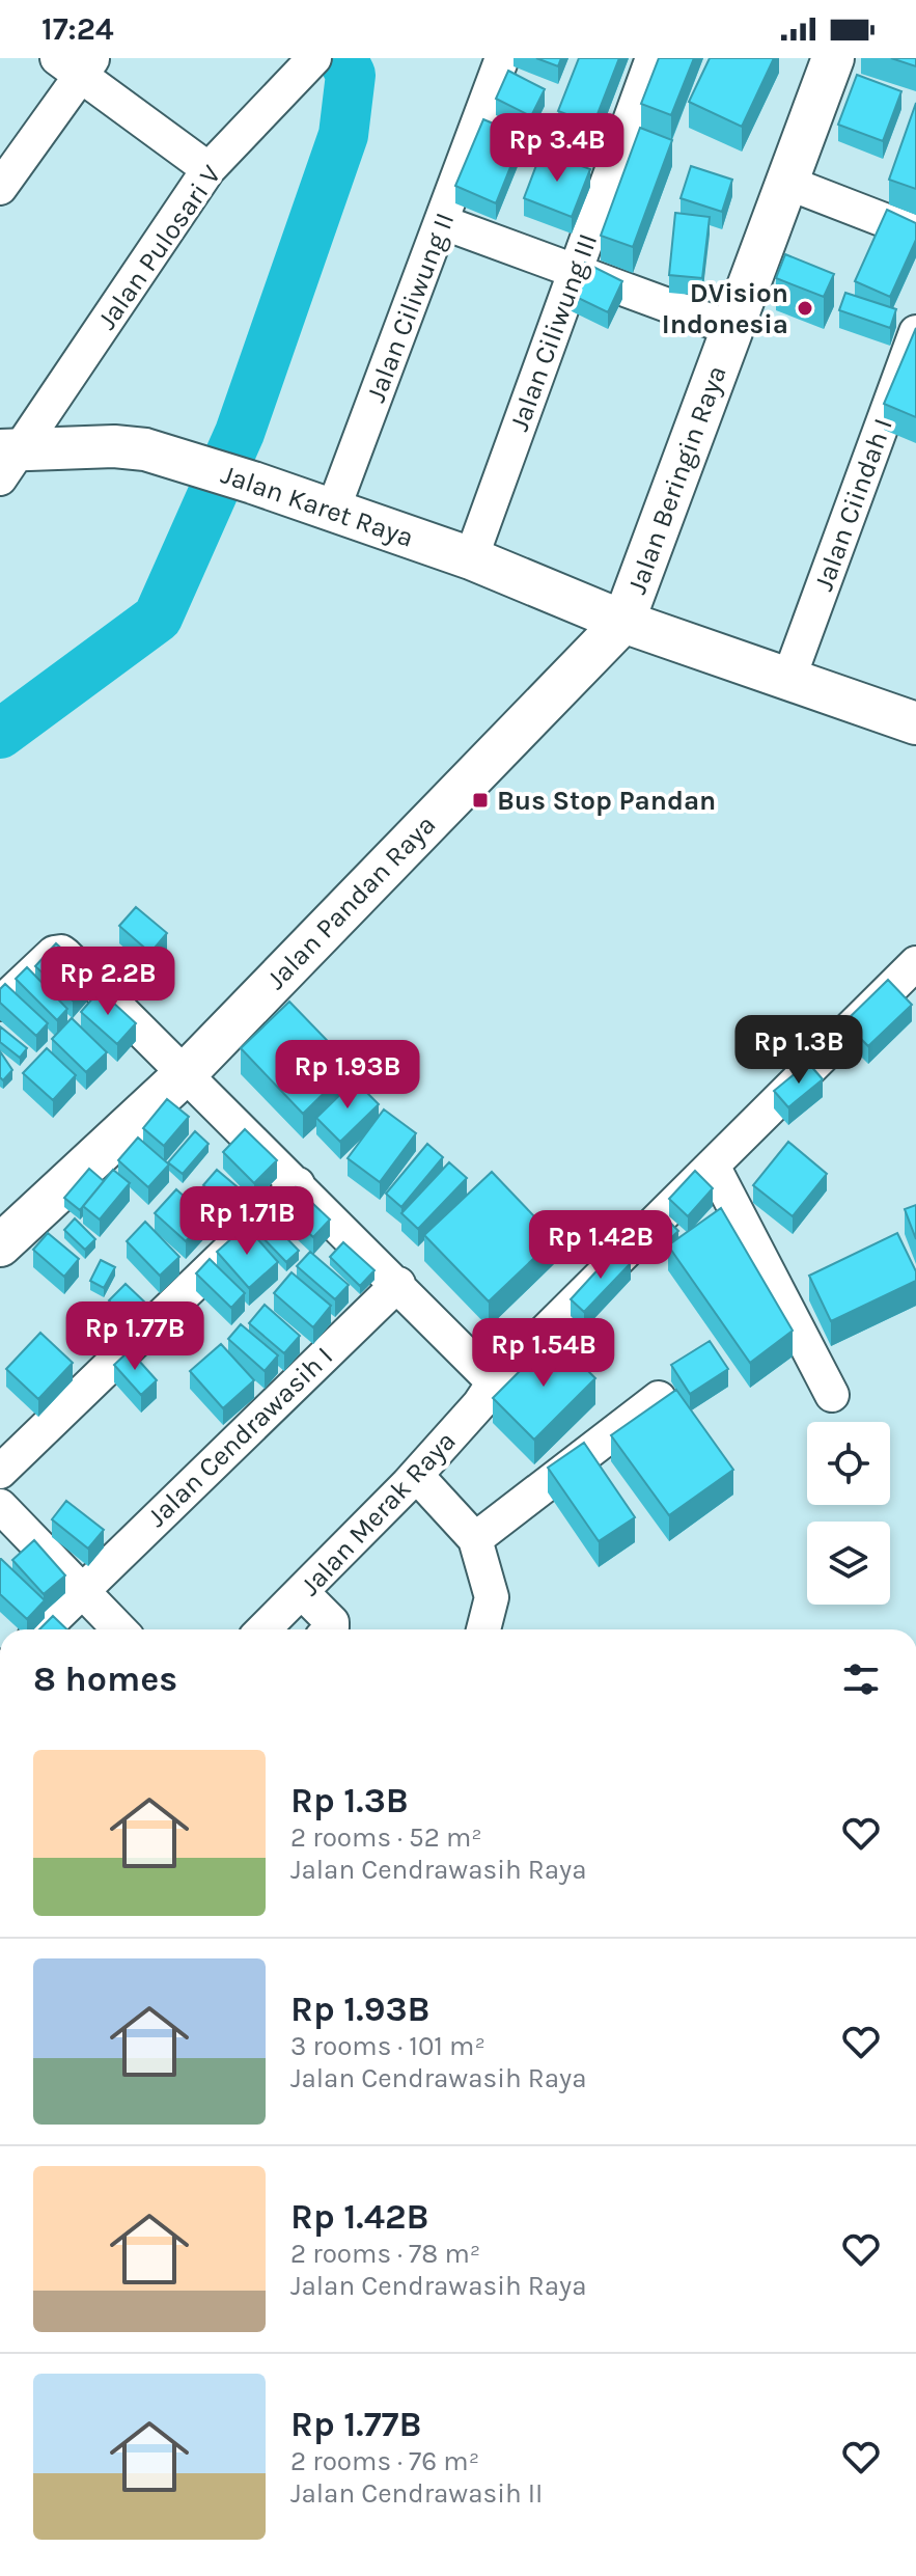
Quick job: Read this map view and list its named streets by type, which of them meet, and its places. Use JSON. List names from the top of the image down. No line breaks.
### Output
{"streets":{"street":["Jalan Pulosari V","Jalan Ciliwung II","Jalan Ciliwung III","Jalan Beringin Raya","Jalan Ciindah I","Jalan Karet Raya","Jalan Pandan Raya","Jalan Cendrawasih I","Jalan Merak Raya"]},"crossings":[["Jalan Pulosari V","Jalan Karet Raya"],["Jalan Ciliwung II","Jalan Karet Raya"],["Jalan Ciliwung III","Jalan Karet Raya"],["Jalan Beringin Raya","Jalan Karet Raya"],["Jalan Beringin Raya","Jalan Pandan Raya"],["Jalan Ciindah I","Jalan Karet Raya"],["Jalan Karet Raya","Jalan Pandan Raya"]],"places":{"other":["DVision Indonesia"],"transit":["Bus Stop Pandan"]},"page":{"status":"17:24","price":["Rp 3.4B","Rp 2.2B","Rp 1.3B","Rp 1.93B","Rp 1.71B","Rp 1.42B","Rp 1.77B","Rp 1.54B"],"heading":"8 homes","list":[{"name":"Rp 1.3B","note":"2 rooms · 52 m² · Jalan Cendrawasih Raya"},{"name":"Rp 1.93B","note":"3 rooms · 101 m² · Jalan Cendrawasih Raya"},{"name":"Rp 1.42B","note":"2 rooms · 78 m² · Jalan Cendrawasih Raya"},{"name":"Rp 1.77B","note":"2 rooms · 76 m² · Jalan Cendrawasih II"}]}}
